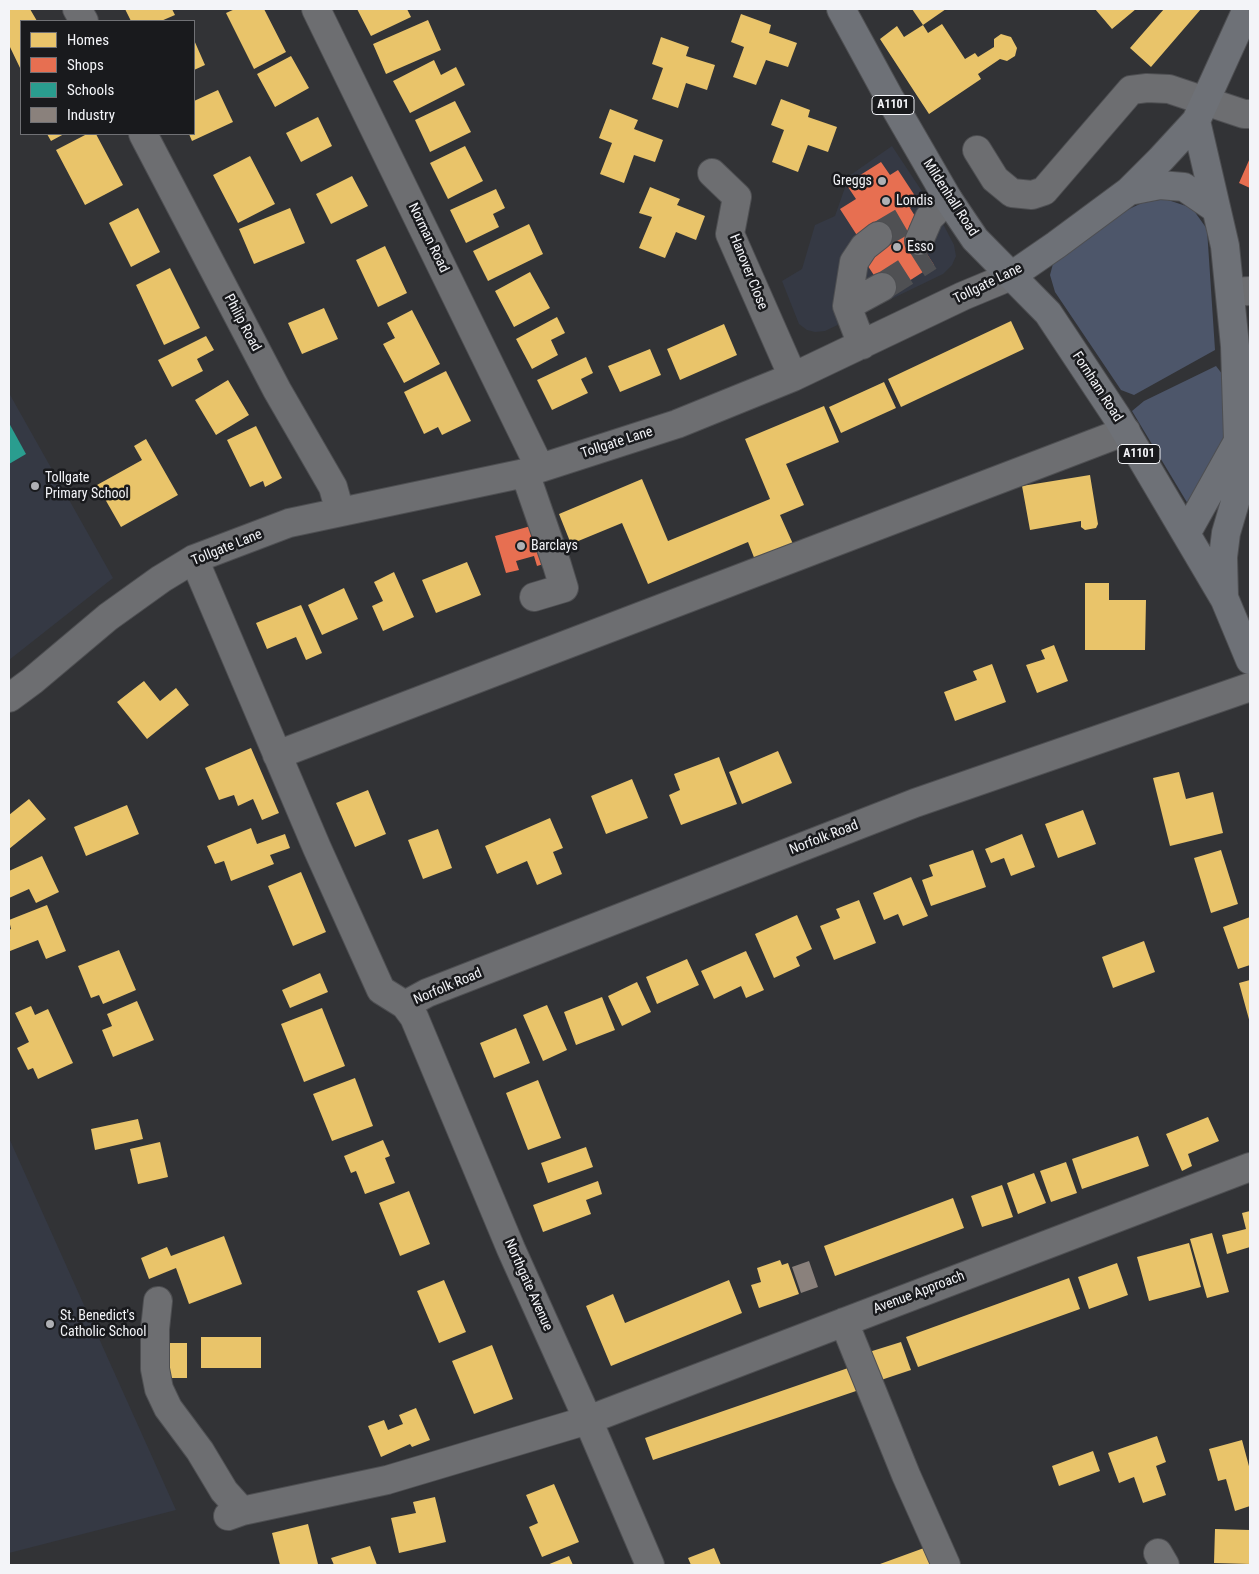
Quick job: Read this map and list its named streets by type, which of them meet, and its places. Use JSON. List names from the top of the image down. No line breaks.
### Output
{"streets":{"main road":["A1101","Mildenhall Road","Tollgate Lane","Fornham Road"],"street":["Norman Road","Hanover Close","Philip Road","Norfolk Road","Northgate Avenue","Avenue Approach"]},"crossings":[["Mildenhall Road","Tollgate Lane"],["Mildenhall Road","Fornham Road"],["Norman Road","Tollgate Lane"],["Hanover Close","Tollgate Lane"],["Tollgate Lane","Philip Road"],["Tollgate Lane","Fornham Road"],["Norfolk Road","Northgate Avenue"],["Northgate Avenue","Avenue Approach"]],"places":["Greggs","Londis","Esso","Tollgate Primary School","Barclays","St. Benedict's Catholic School"],"legend":["Homes","Shops","Schools","Industry"]}
